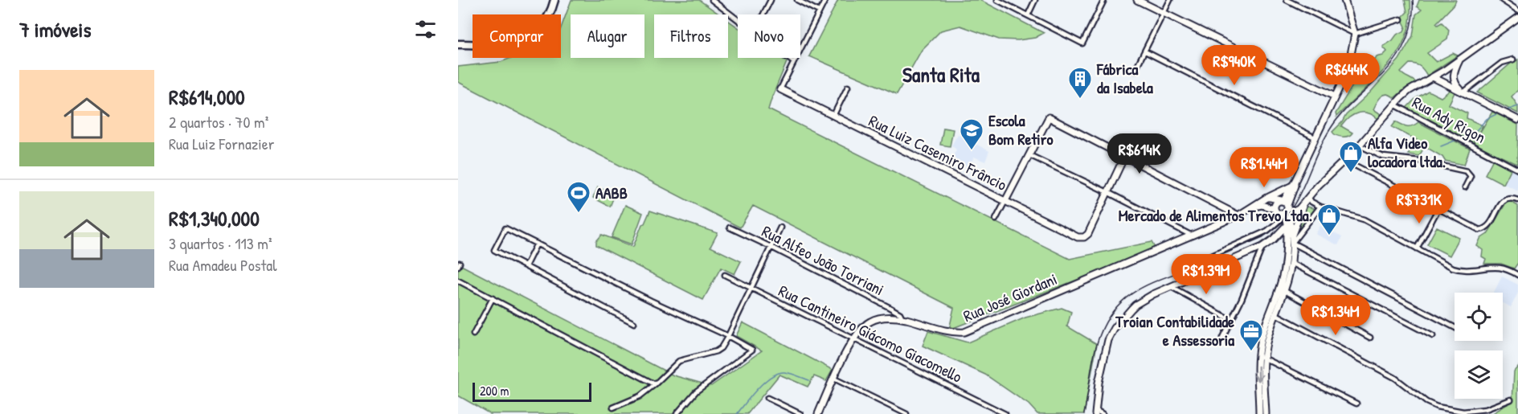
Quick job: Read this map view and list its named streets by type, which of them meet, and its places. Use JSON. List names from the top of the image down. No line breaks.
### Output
{"streets":{"street":["Rua Ady Rigon","Rua Luiz Casemiro Frâncio","Rua Alfeo João Torriani","Rua José Giordani","Rua Cantineiro Giácomo Giacomello"]},"crossings":[["Rua Alfeo João Torriani","Rua José Giordani"],["Rua José Giordani","Rua Cantineiro Giácomo Giacomello"]],"districts":["Santa Rita"],"places":{"building":["Fábrica da Isabela"],"school or university":["Escola Bom Retiro"],"shop":["Alfa Video locadora ltda.","Mercado de Alimentos Trevo Ltda."],"sports":["AABB"],"office":["Troian Contabilidade e Assessoria"]},"scale_bar":"200 m","page":{"heading":"7 imóveis","chip":["Comprar","Alugar","Filtros","Novo"],"price":["R$940K","R$644K","R$614K","R$1.44M","R$731K","R$1.39M","R$1.34M"],"list":[{"name":"R$614,000","note":"2 quartos · 70 m² · Rua Luiz Fornazier"},{"name":"R$1,340,000","note":"3 quartos · 113 m² · Rua Amadeu Postal"}],"scale":"200 m"}}
